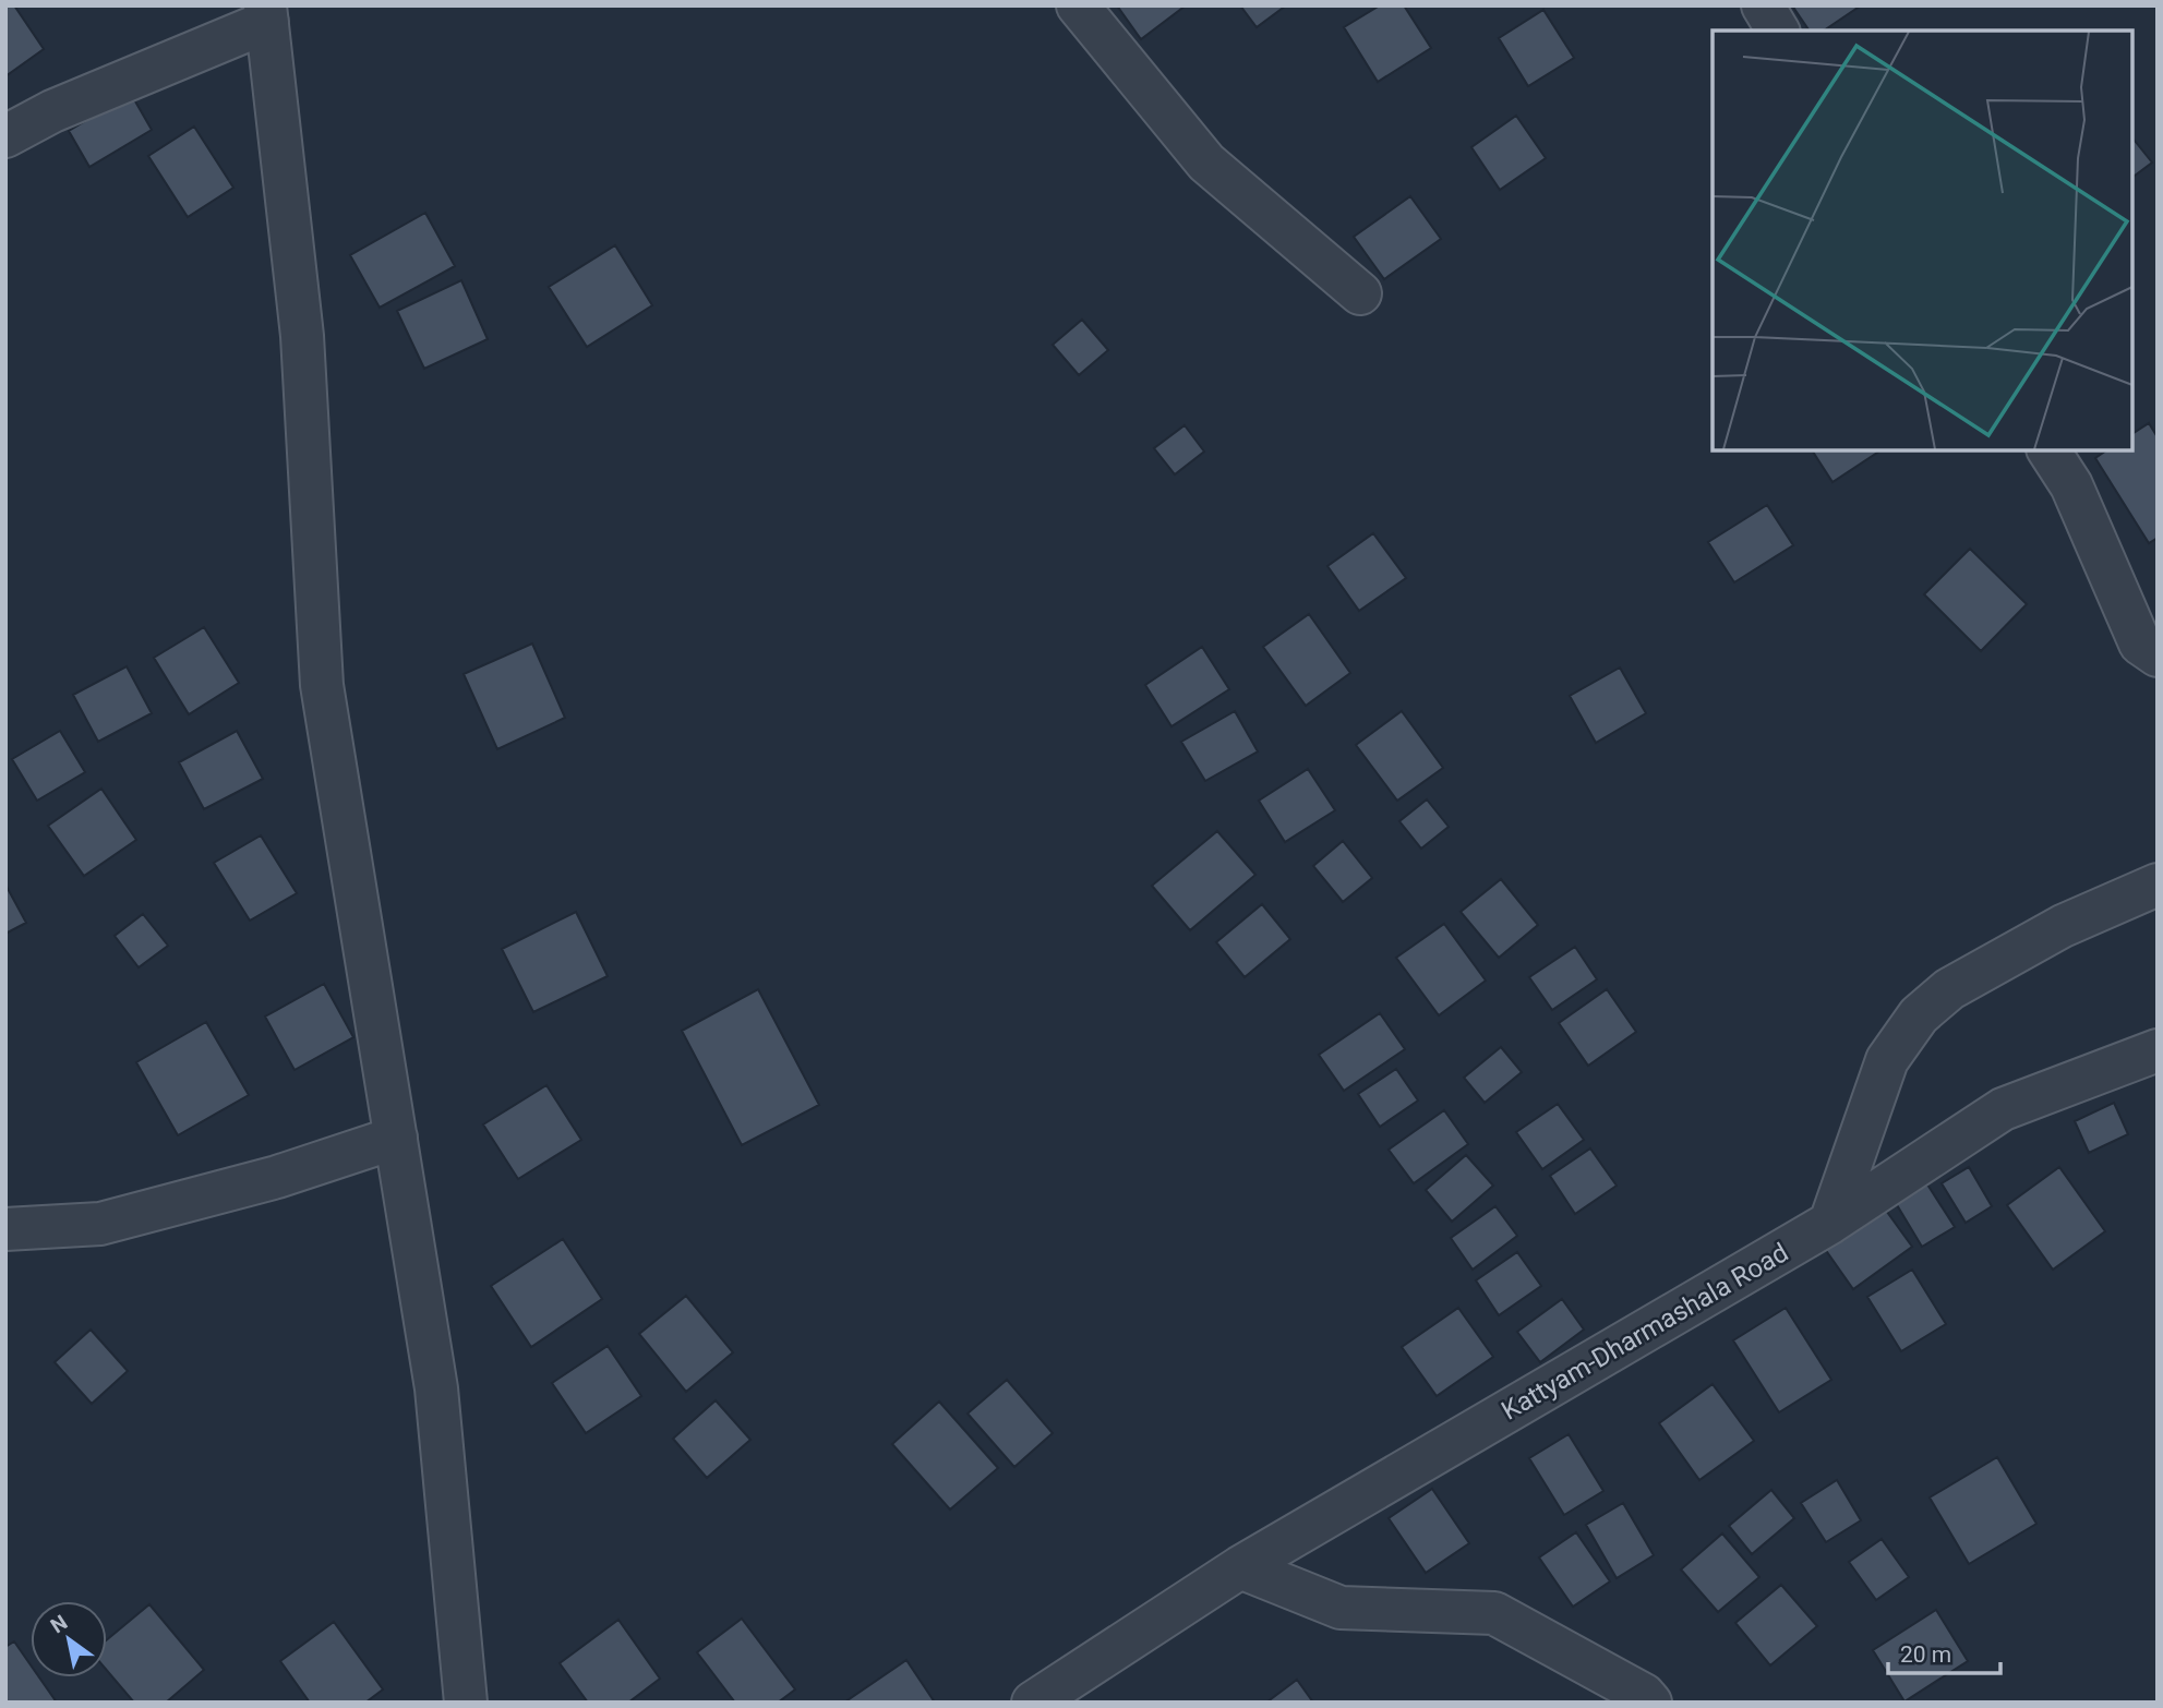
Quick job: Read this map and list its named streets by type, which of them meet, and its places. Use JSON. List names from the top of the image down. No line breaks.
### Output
{"streets":{"street":["Kattyam-Dharmashala Road"]},"scale_bar":"20 m","north":"top left"}
